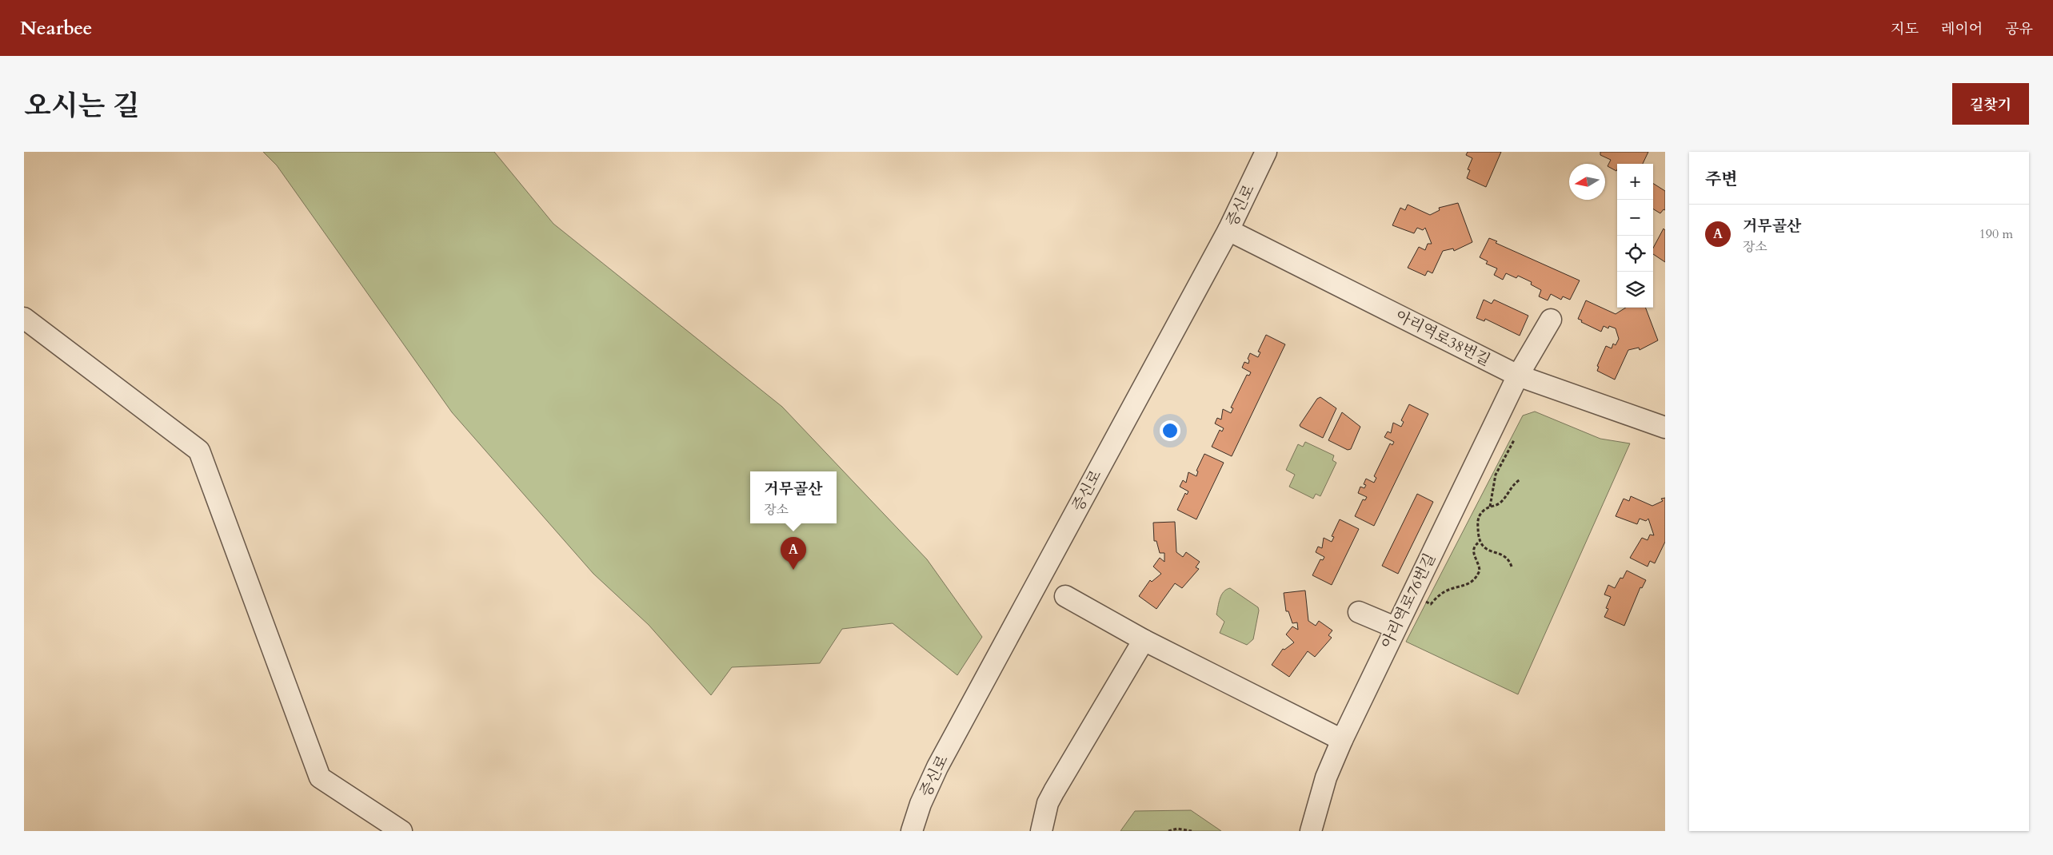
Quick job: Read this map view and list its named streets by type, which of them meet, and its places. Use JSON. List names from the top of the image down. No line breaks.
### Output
{"streets":{"street":["증신로","아리역로38번길","아리역로76번길"]},"crossings":[["증신로","아리역로38번길"],["아리역로38번길","아리역로76번길"]],"north":"left","page":{"header":"Nearbee","nav":["지도","레이어","공유"],"title":"오시는 길","buttons":"길찾기","heading":"주변","map_buttons":["+","−"],"list":[{"mark":"A","name":"거무골산","note":"장소","value":"190 m"}],"popup":["거무골산","장소"],"pins":"A"}}
